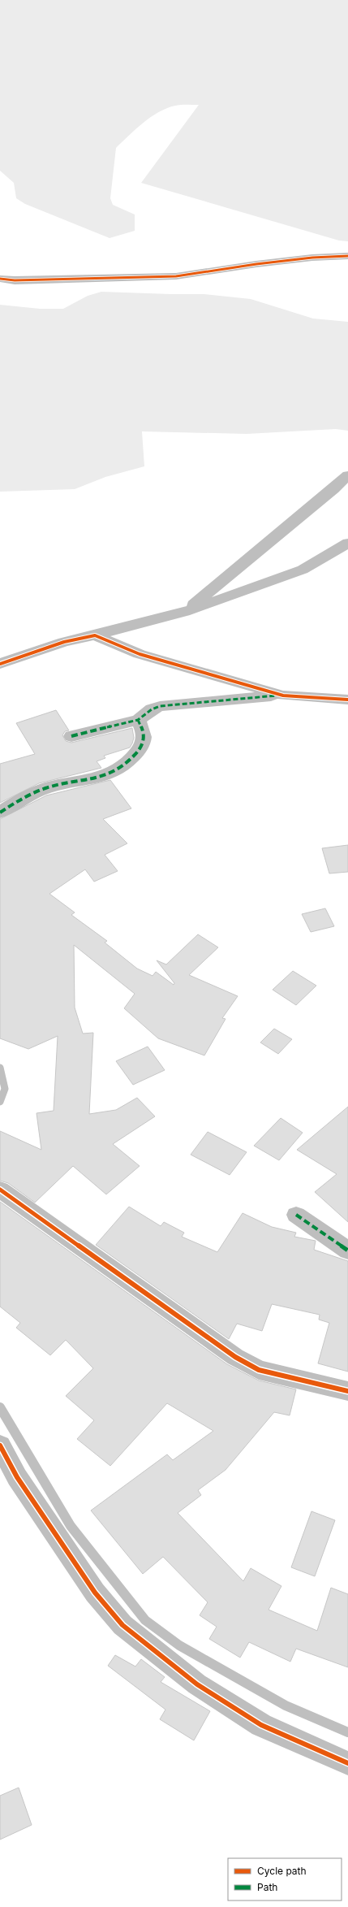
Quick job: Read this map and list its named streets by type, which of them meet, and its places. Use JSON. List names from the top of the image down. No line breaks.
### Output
{"legend":["Cycle path","Path"]}
